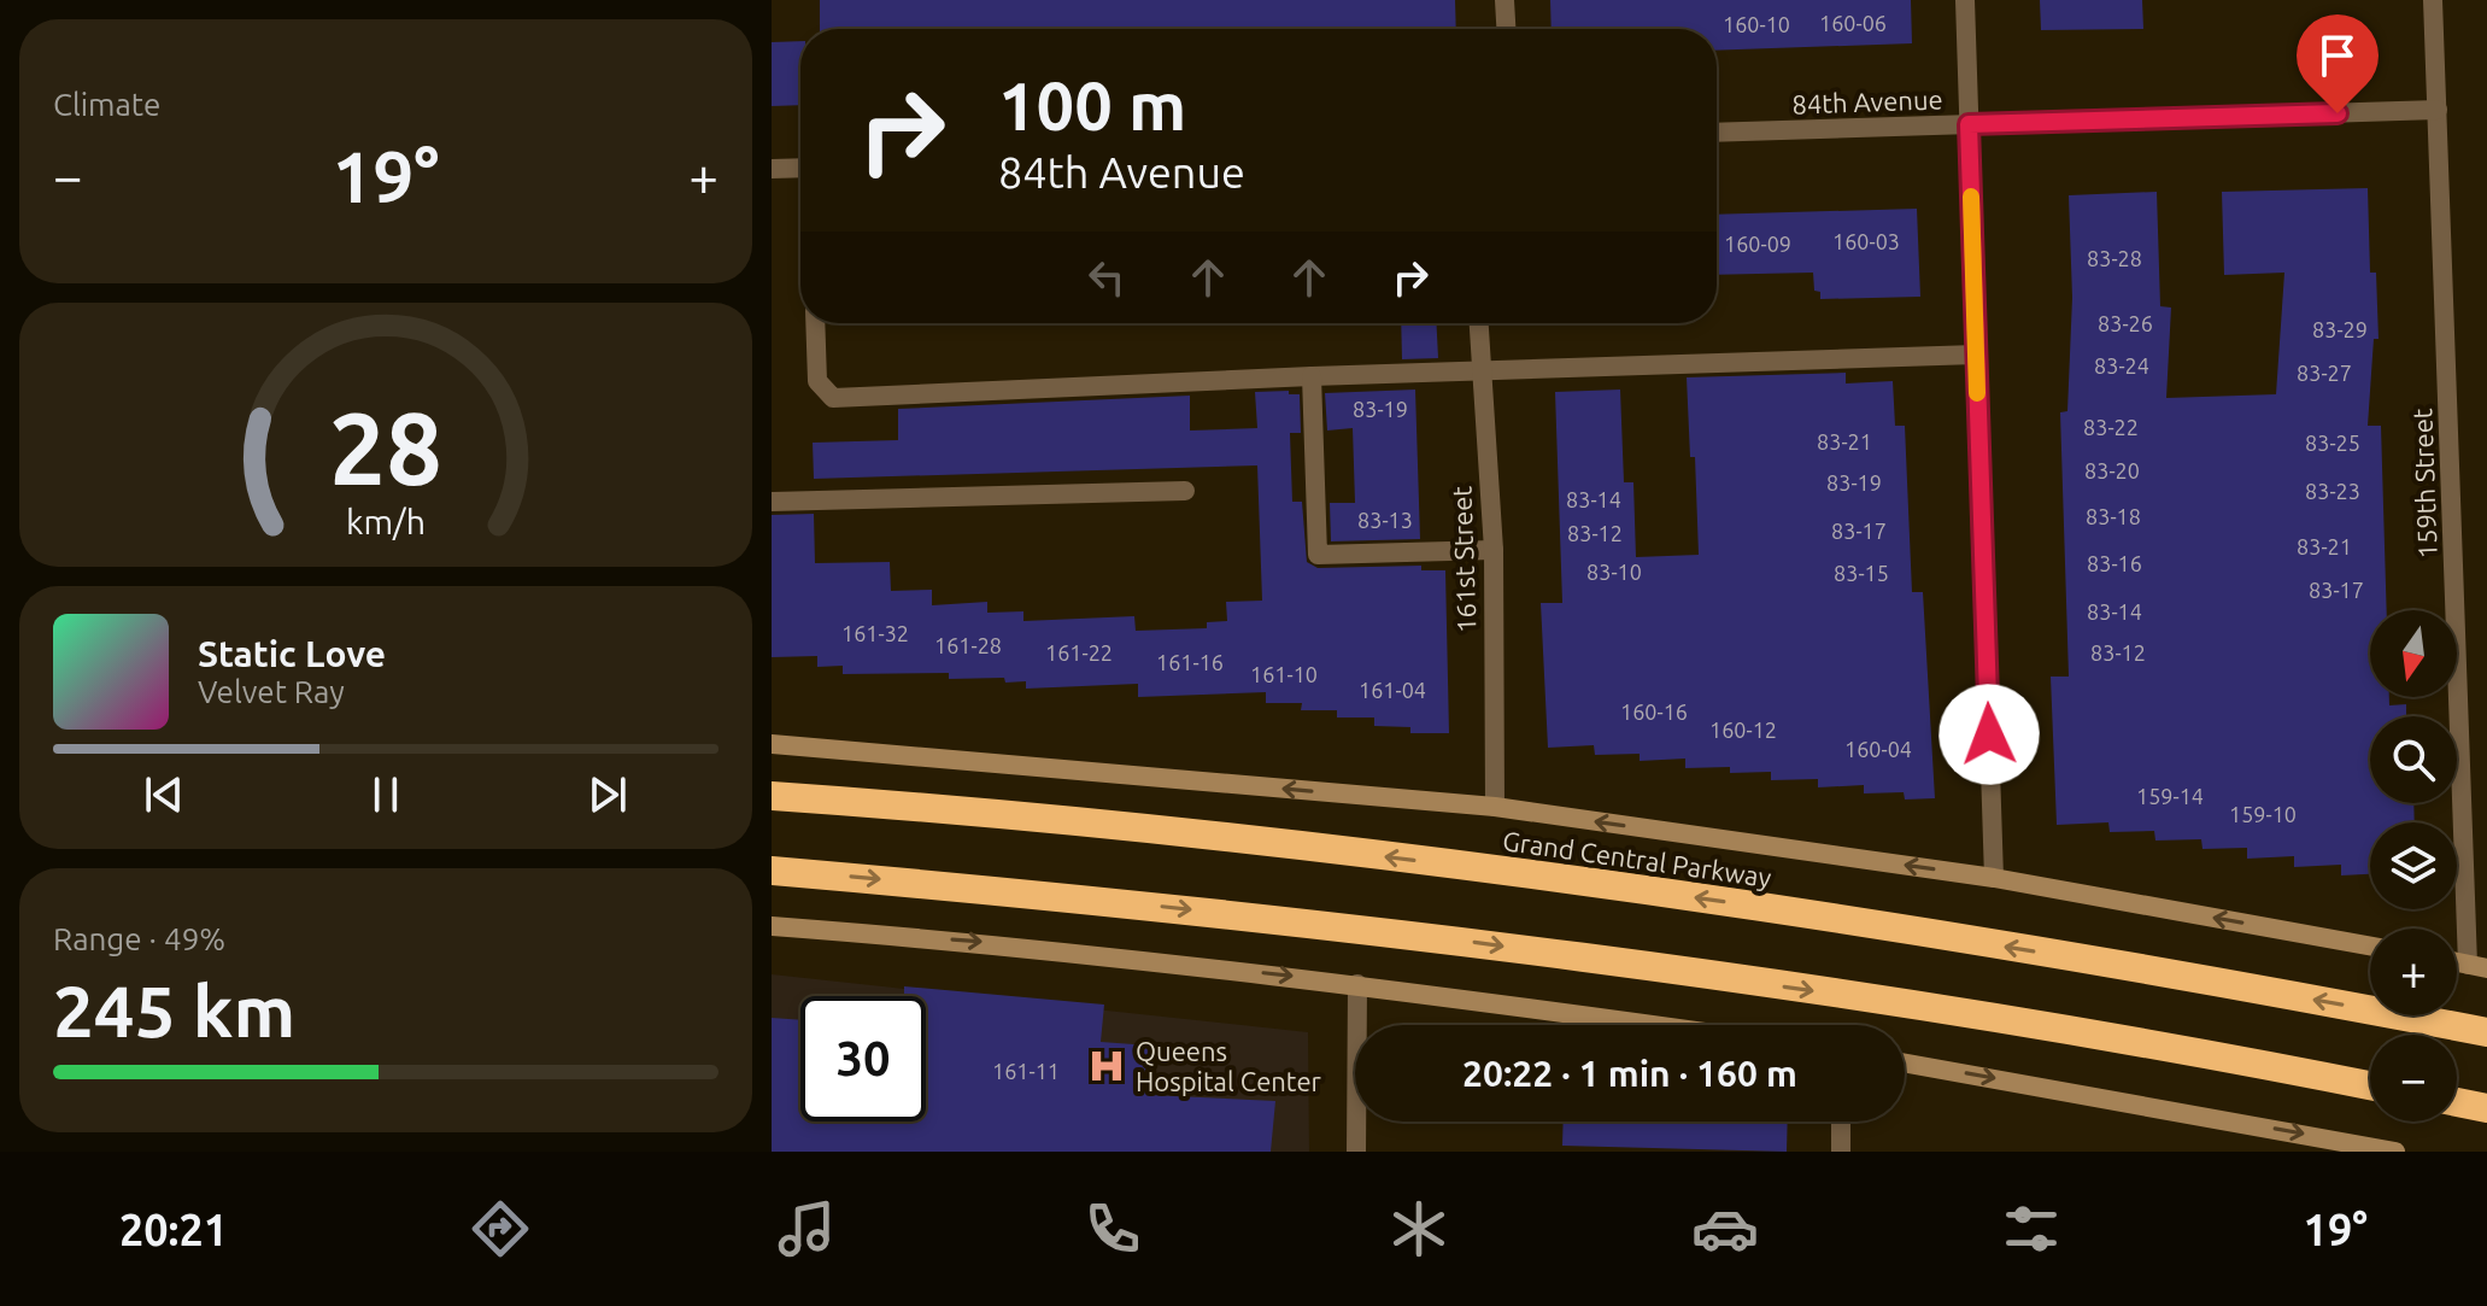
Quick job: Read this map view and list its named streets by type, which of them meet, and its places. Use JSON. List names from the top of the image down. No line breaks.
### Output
{"streets":{"highway":["Grand Central Parkway"],"street":["84th Avenue","159th Street","161st Street"]},"crossings":[["84th Avenue","159th Street"],["161st Street","Grand Central Parkway"]],"places":{"hospital":["Queens Hospital Center"]},"house_numbers":["160-06","160-10","160-03","160-09","83-28","83-26","83-29","83-24","83-27","83-19","83-22","83-21","83-25","83-20","83-19","83-23","83-14","83-18","83-13","83-17","83-12","83-21","83-16","83-10","83-15","83-17","83-14","161-32","161-28","161-22","83-12","161-16","161-10","161-04","160-16","160-12","160-04","159-14","159-10","161-11"],"north":"bottom","page":{"tile":["Climate",["Range · 49%","245 km"]],"turn":["100 m","84th Avenue"],"heat":["−","19°","+"],"map_buttons":["+","−"],"song":["Static Love","Velvet Ray"],"limit":"30","trip":"20:22 · 1 min · 160 m","tabs":["20:21","19°"],"gauge":["28","km/h"]}}
